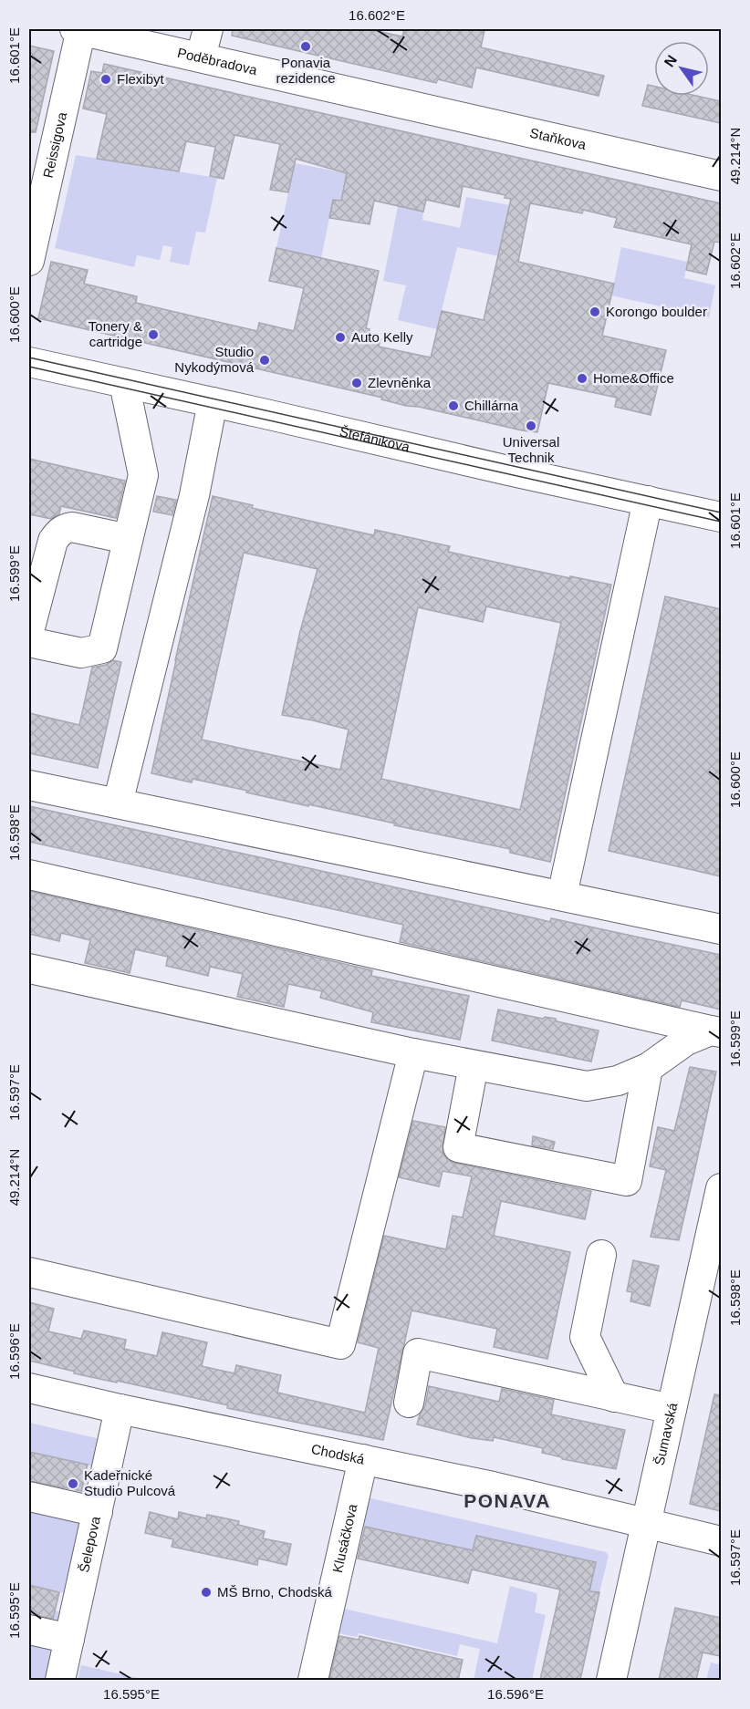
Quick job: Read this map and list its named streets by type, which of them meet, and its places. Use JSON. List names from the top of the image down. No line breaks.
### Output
{"streets":{"street":["Poděbradova","Staňkova","Reissigova","Štefánikova","Šumavská","Chodská","Klusáčkova","Šelepova"]},"crossings":[["Poděbradova","Staňkova"],["Poděbradova","Reissigova"],["Šumavská","Chodská"],["Chodská","Klusáčkova"],["Chodská","Šelepova"]],"districts":["PONAVA"],"places":["Ponavia rezidence","Flexibyt","Korongo boulder","Tonery & cartridge","Auto Kelly","Studio Nykodýmová","Home&Office","Zlevněnka","Chillárna","Universal Technik","Kadeřnické Studio Pulcová","MŠ Brno, Chodská"],"north":"top left","coordinates":["16.602°E","16.601°E","49.214°N","16.600°E","16.599°E","16.598°E","16.597°E","16.596°E","16.595°E"]}
